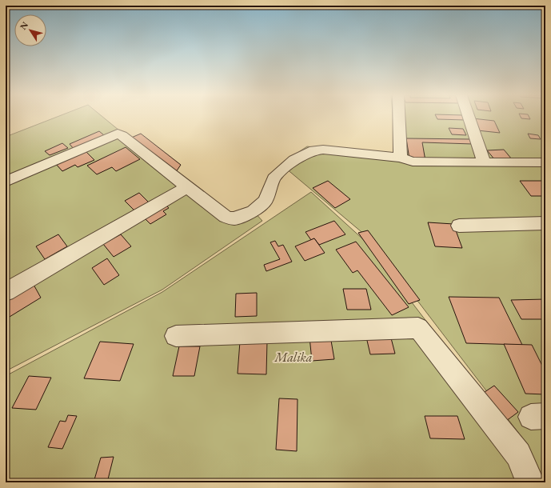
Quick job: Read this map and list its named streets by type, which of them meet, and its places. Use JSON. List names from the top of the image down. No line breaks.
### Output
{"parks":["Malika"],"north":"top left"}
